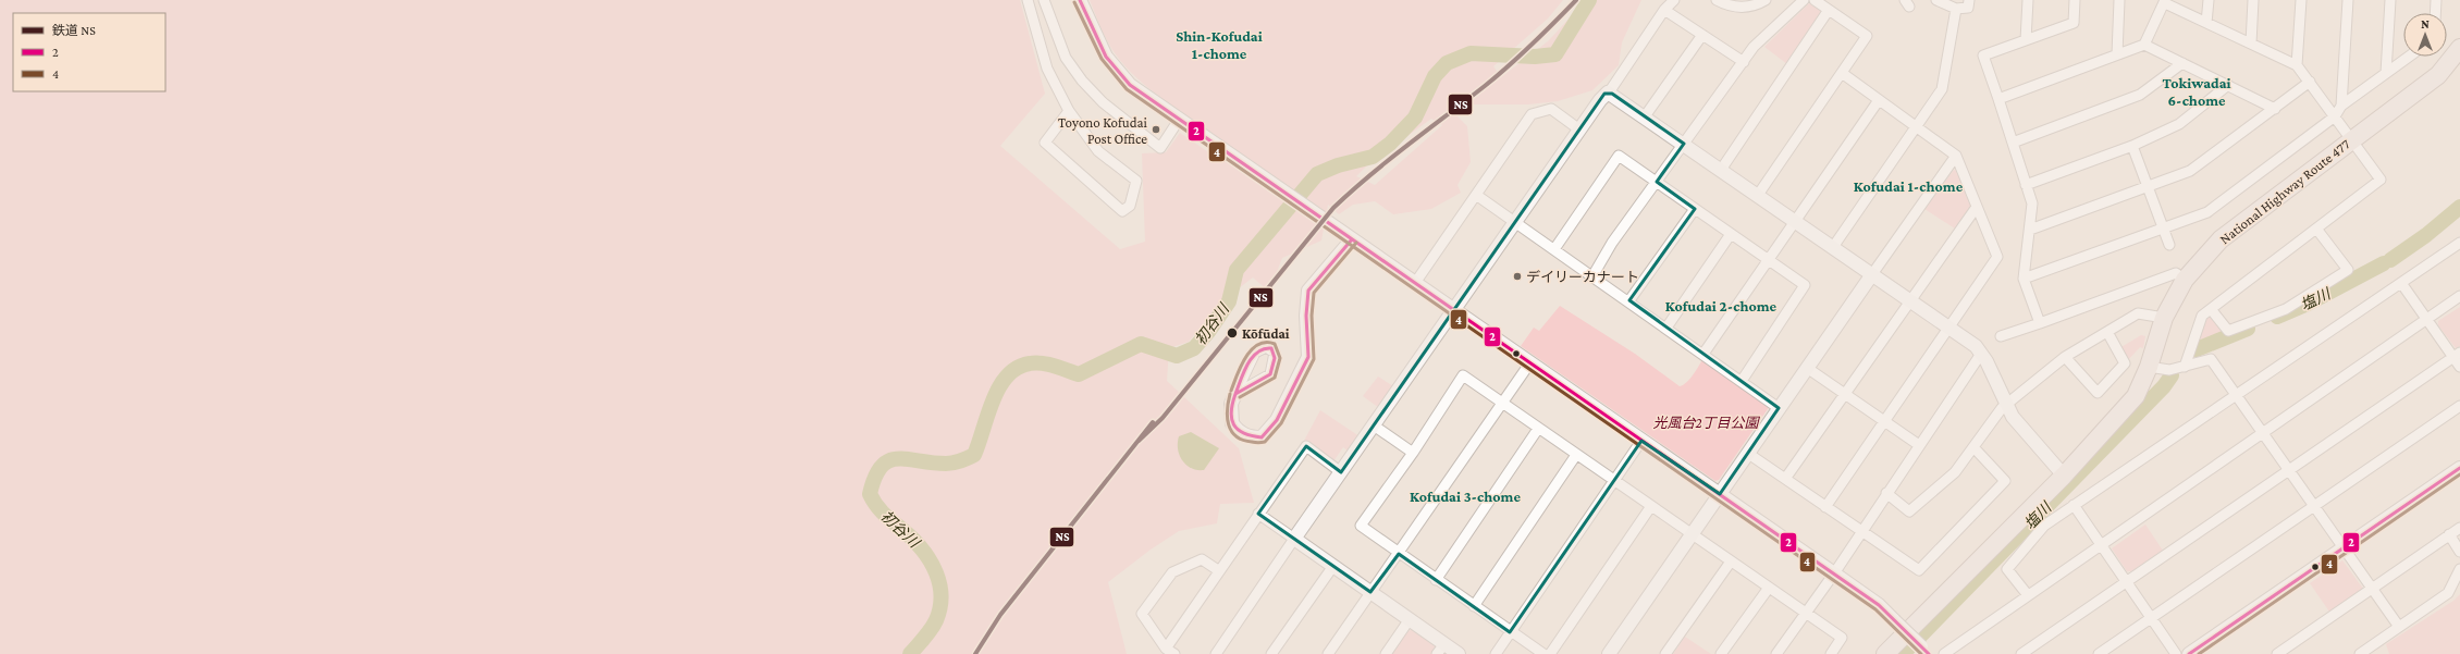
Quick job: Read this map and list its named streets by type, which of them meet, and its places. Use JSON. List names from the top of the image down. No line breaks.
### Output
{"streets":{"highway":["National Highway Route 477"]},"districts":["Shin-Kofudai 1-chome","Tokiwadai 6-chome","Kofudai 1-chome","Kofudai 2-chome","Kofudai 3-chome"],"water":["塩川","初谷川"],"parks":["光風台2丁目公園"],"places":["Toyono Kofudai Post Office","デイリーカナート","Kōfūdai"],"lines":["rail line NS","transit line 2","transit line 4"],"legend":["鉄道 NS","2","4"],"north":"top"}
